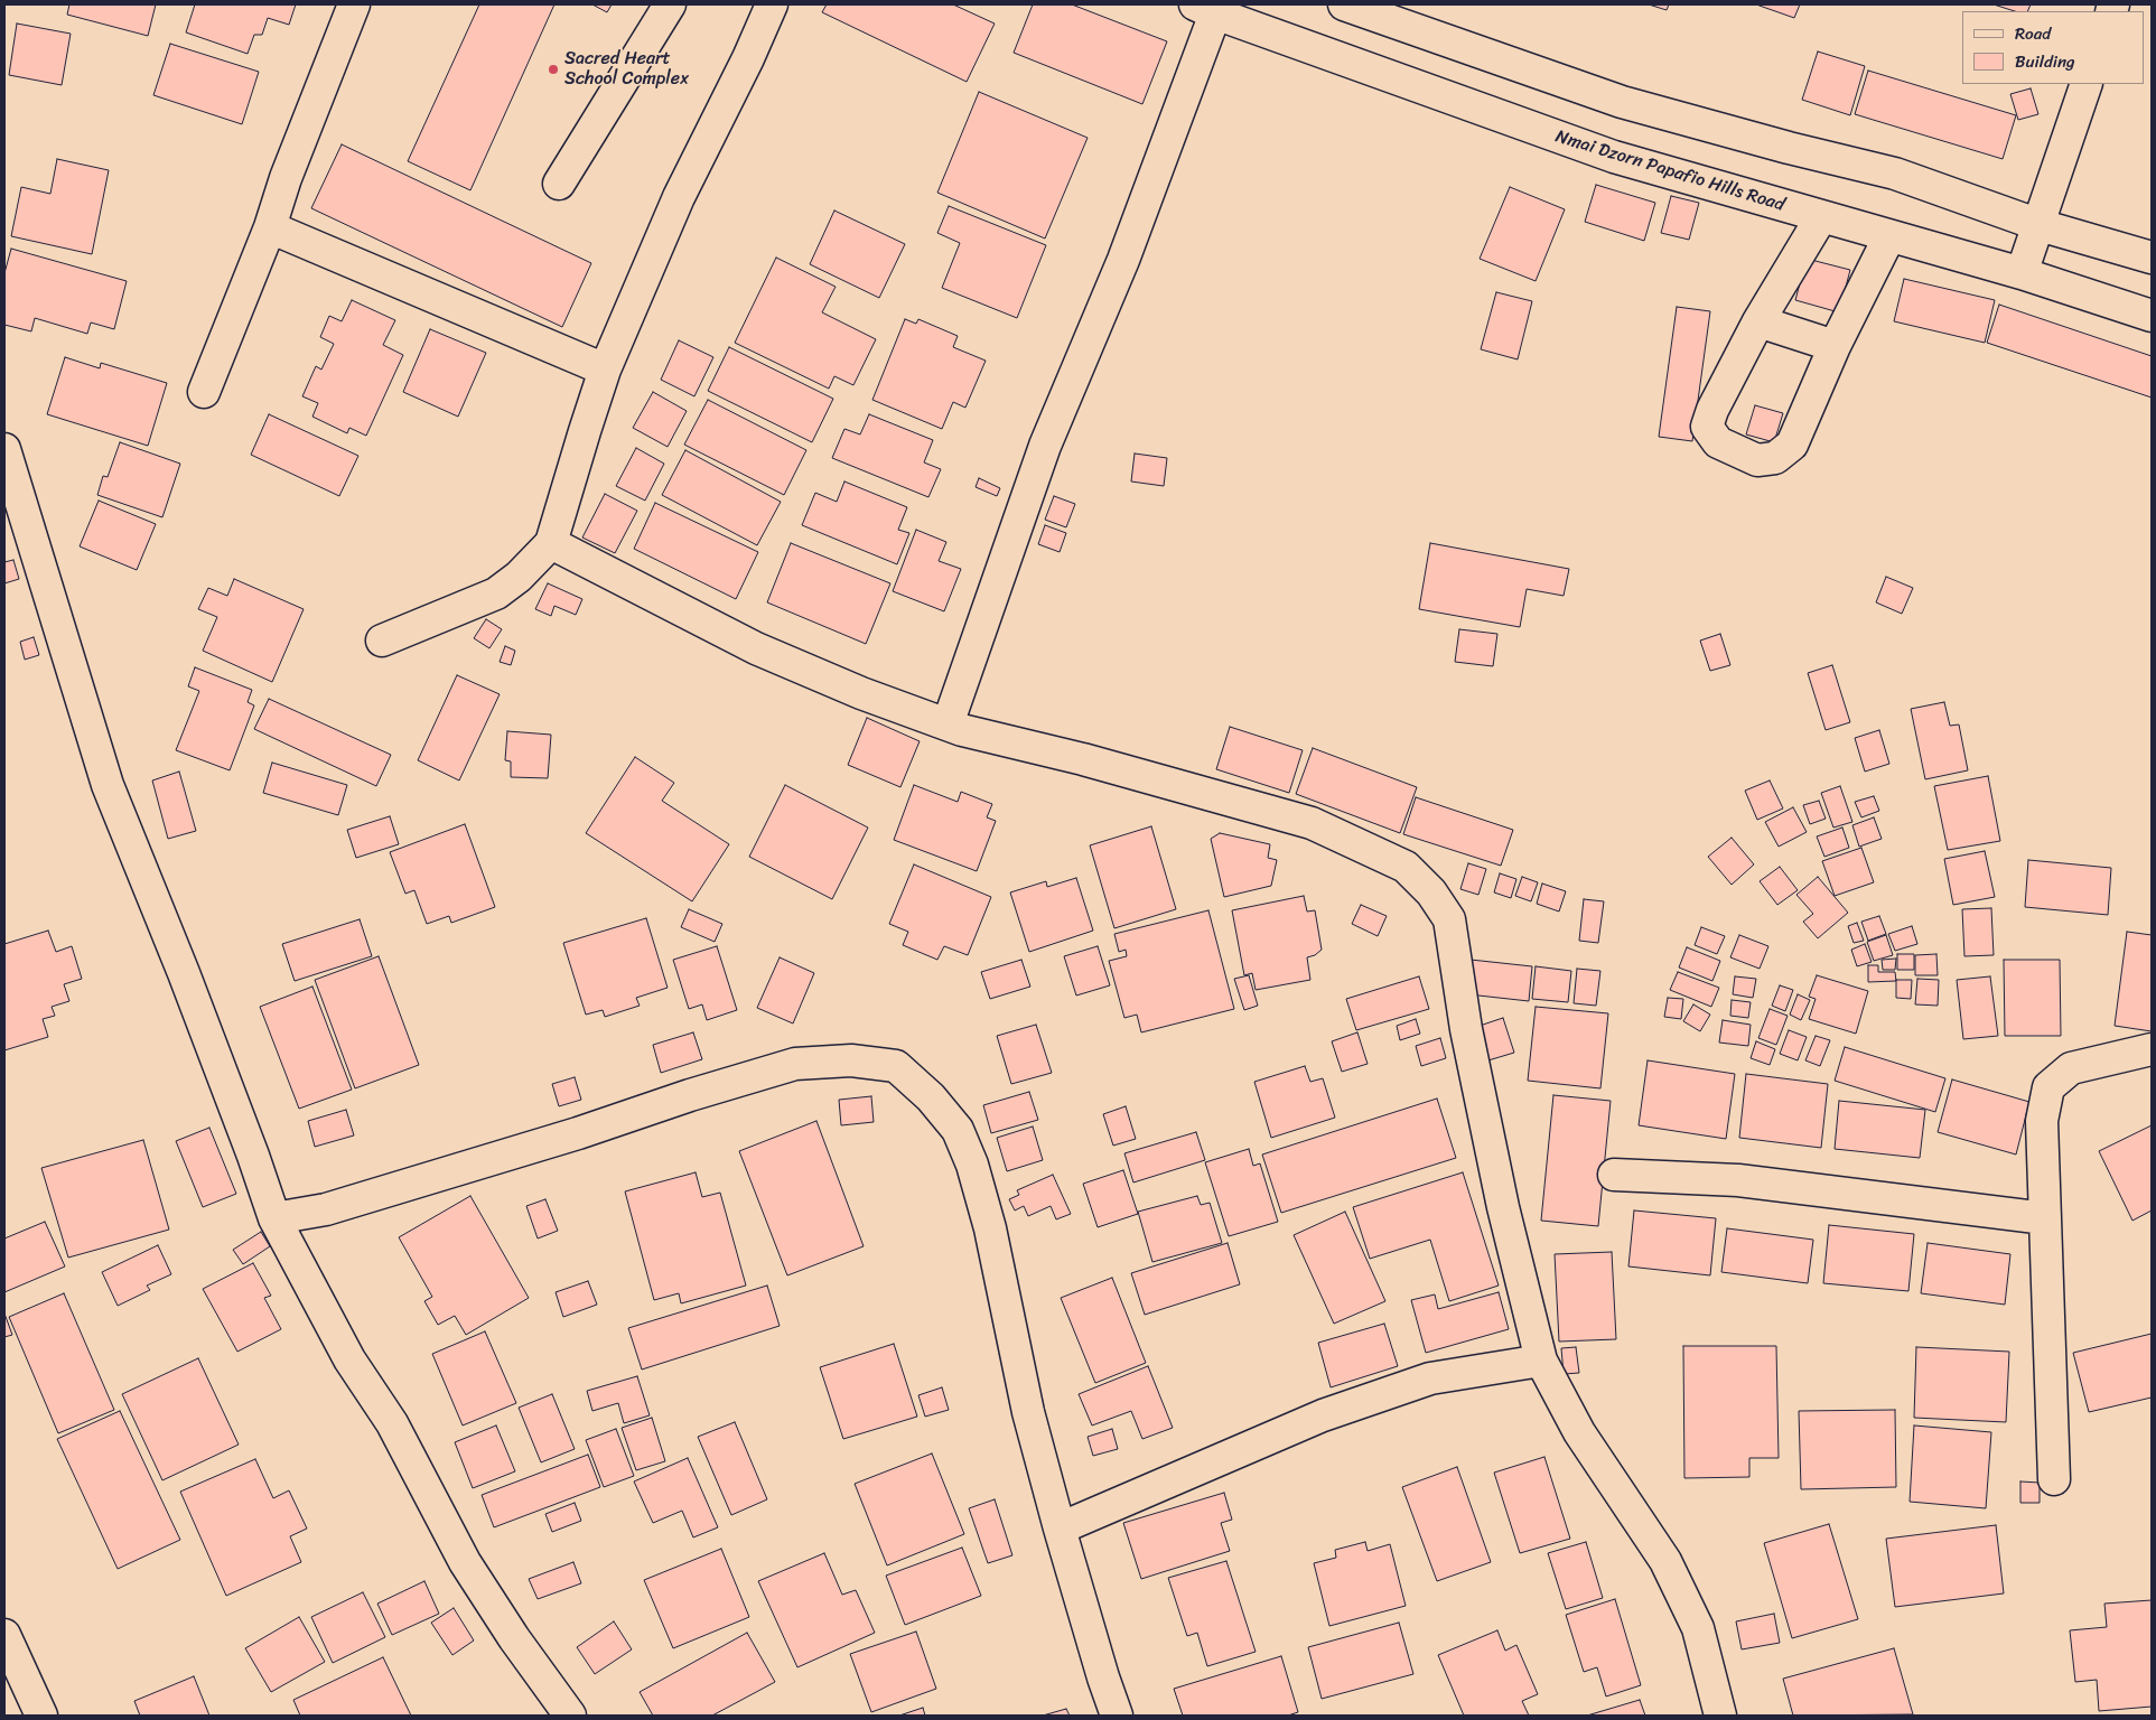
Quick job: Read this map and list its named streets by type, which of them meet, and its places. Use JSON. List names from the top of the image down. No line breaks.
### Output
{"streets":{"street":["Nmai Dzorn Papafio Hills Road"]},"places":["Sacred Heart School Complex"],"legend":["Road","Building"]}
